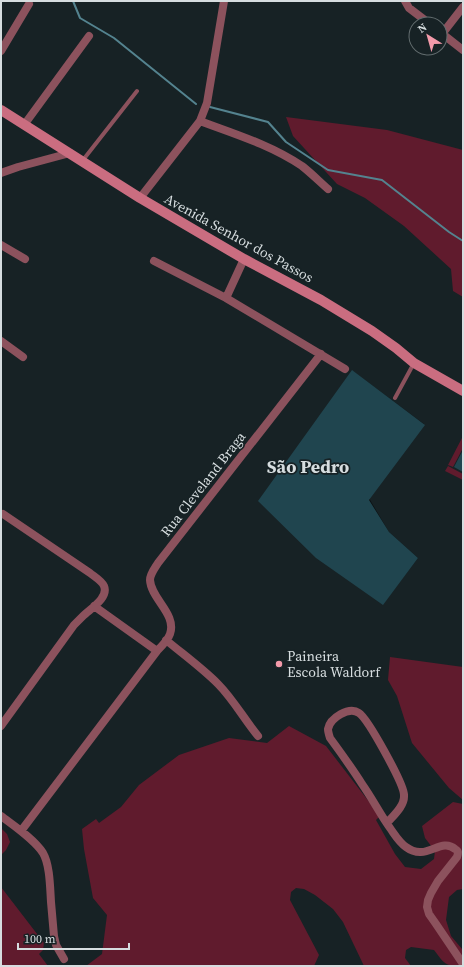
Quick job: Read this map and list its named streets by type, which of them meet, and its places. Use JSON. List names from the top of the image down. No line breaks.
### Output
{"streets":{"street":["Avenida Senhor dos Passos","Rua Cleveland Braga"]},"districts":["São Pedro"],"places":["Paineira Escola Waldorf"],"scale_bar":"100 m","north":"top left"}
